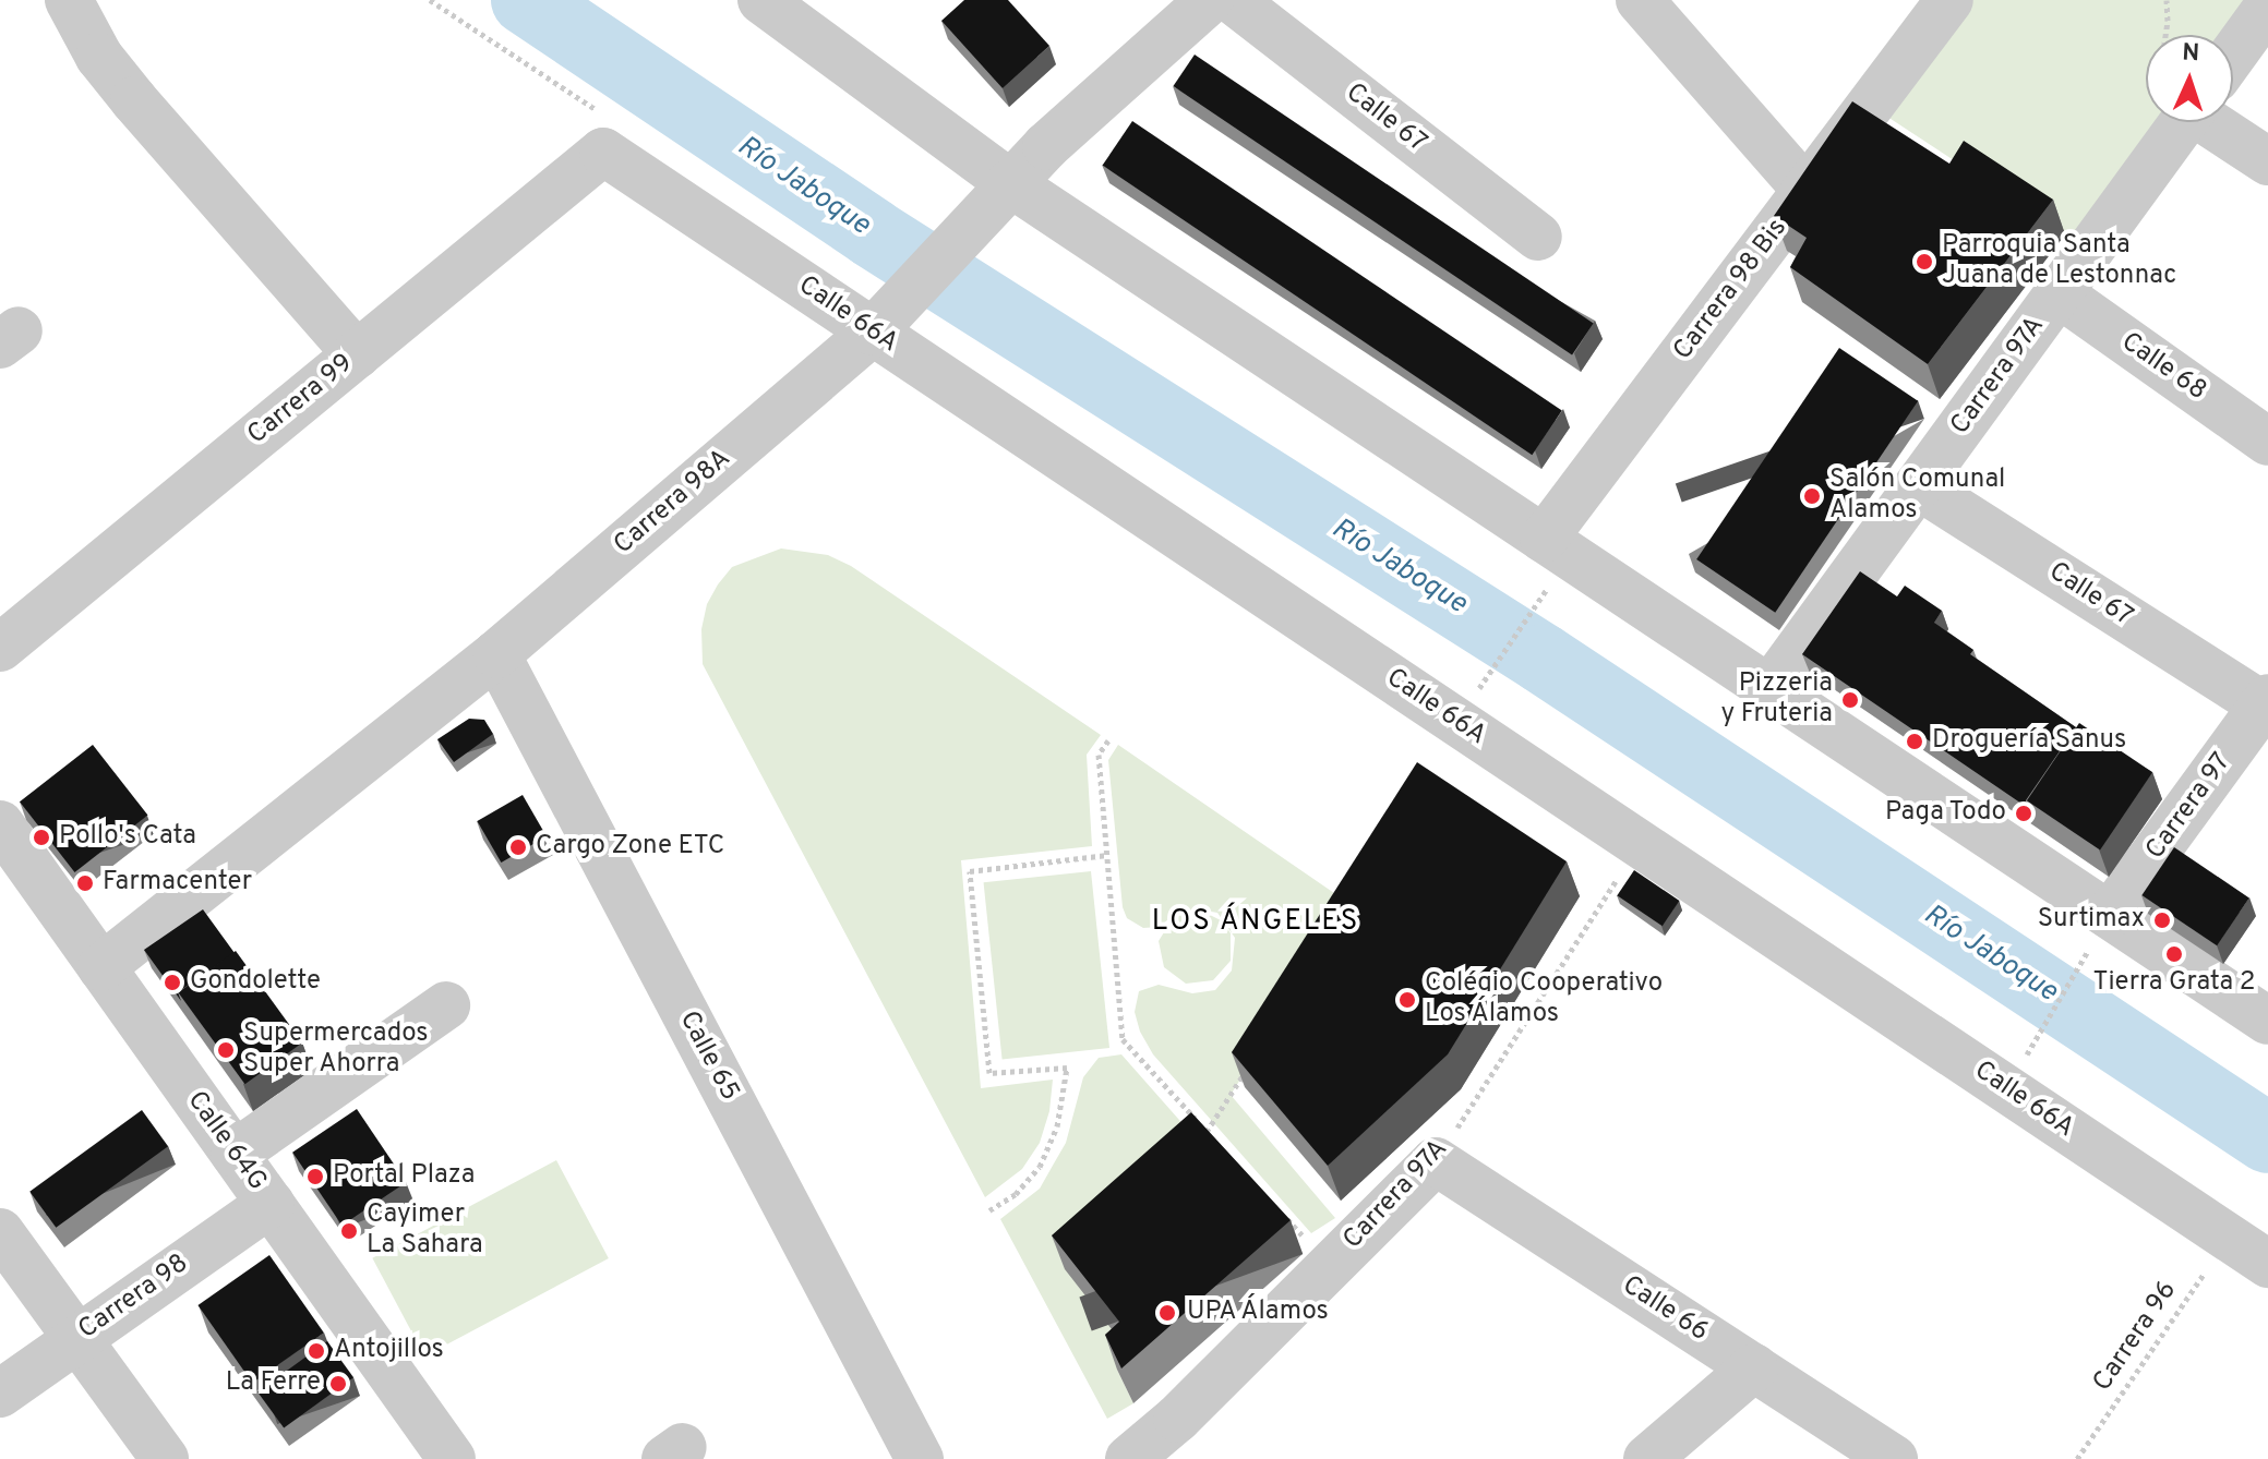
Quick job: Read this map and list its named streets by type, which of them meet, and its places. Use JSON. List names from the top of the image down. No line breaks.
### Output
{"streets":{"street":["Calle 67","Carrera 98 Bis","Calle 66A","Calle 68","Carrera 97A","Carrera 99","Carrera 98A","Carrera 97","Calle 65","Calle 64G","Carrera 98","Calle 66"],"path":["Carrera 96"]},"crossings":[["Calle 67","Carrera 97A"],["Calle 67","Carrera 97"],["Calle 66A","Carrera 97A"],["Calle 66A","Carrera 99"],["Calle 66A","Carrera 98A"],["Calle 66A","Carrera 96"],["Calle 68","Carrera 97A"],["Carrera 97A","Calle 66"],["Carrera 98A","Calle 65"],["Carrera 98A","Calle 64G"],["Calle 64G","Carrera 98"]],"districts":["LOS ÁNGELES"],"water":["Río Jaboque"],"places":["Parroquia Santa Juana de Lestonnac","Salón Comunal Alamos","Pizzeria y Fruteria","Droguería Sanus","Paga Todo","Pollo's Cata","Cargo Zone ETC","Farmacenter","Surtimax","Tierra Grata 2","Gondolette","Colégio Cooperativo Los Álamos","Supermercados Super Ahorra","Portal Plaza","Cayimer La Sahara","UPA Álamos","Antojillos","La Ferre"],"north":"top"}
